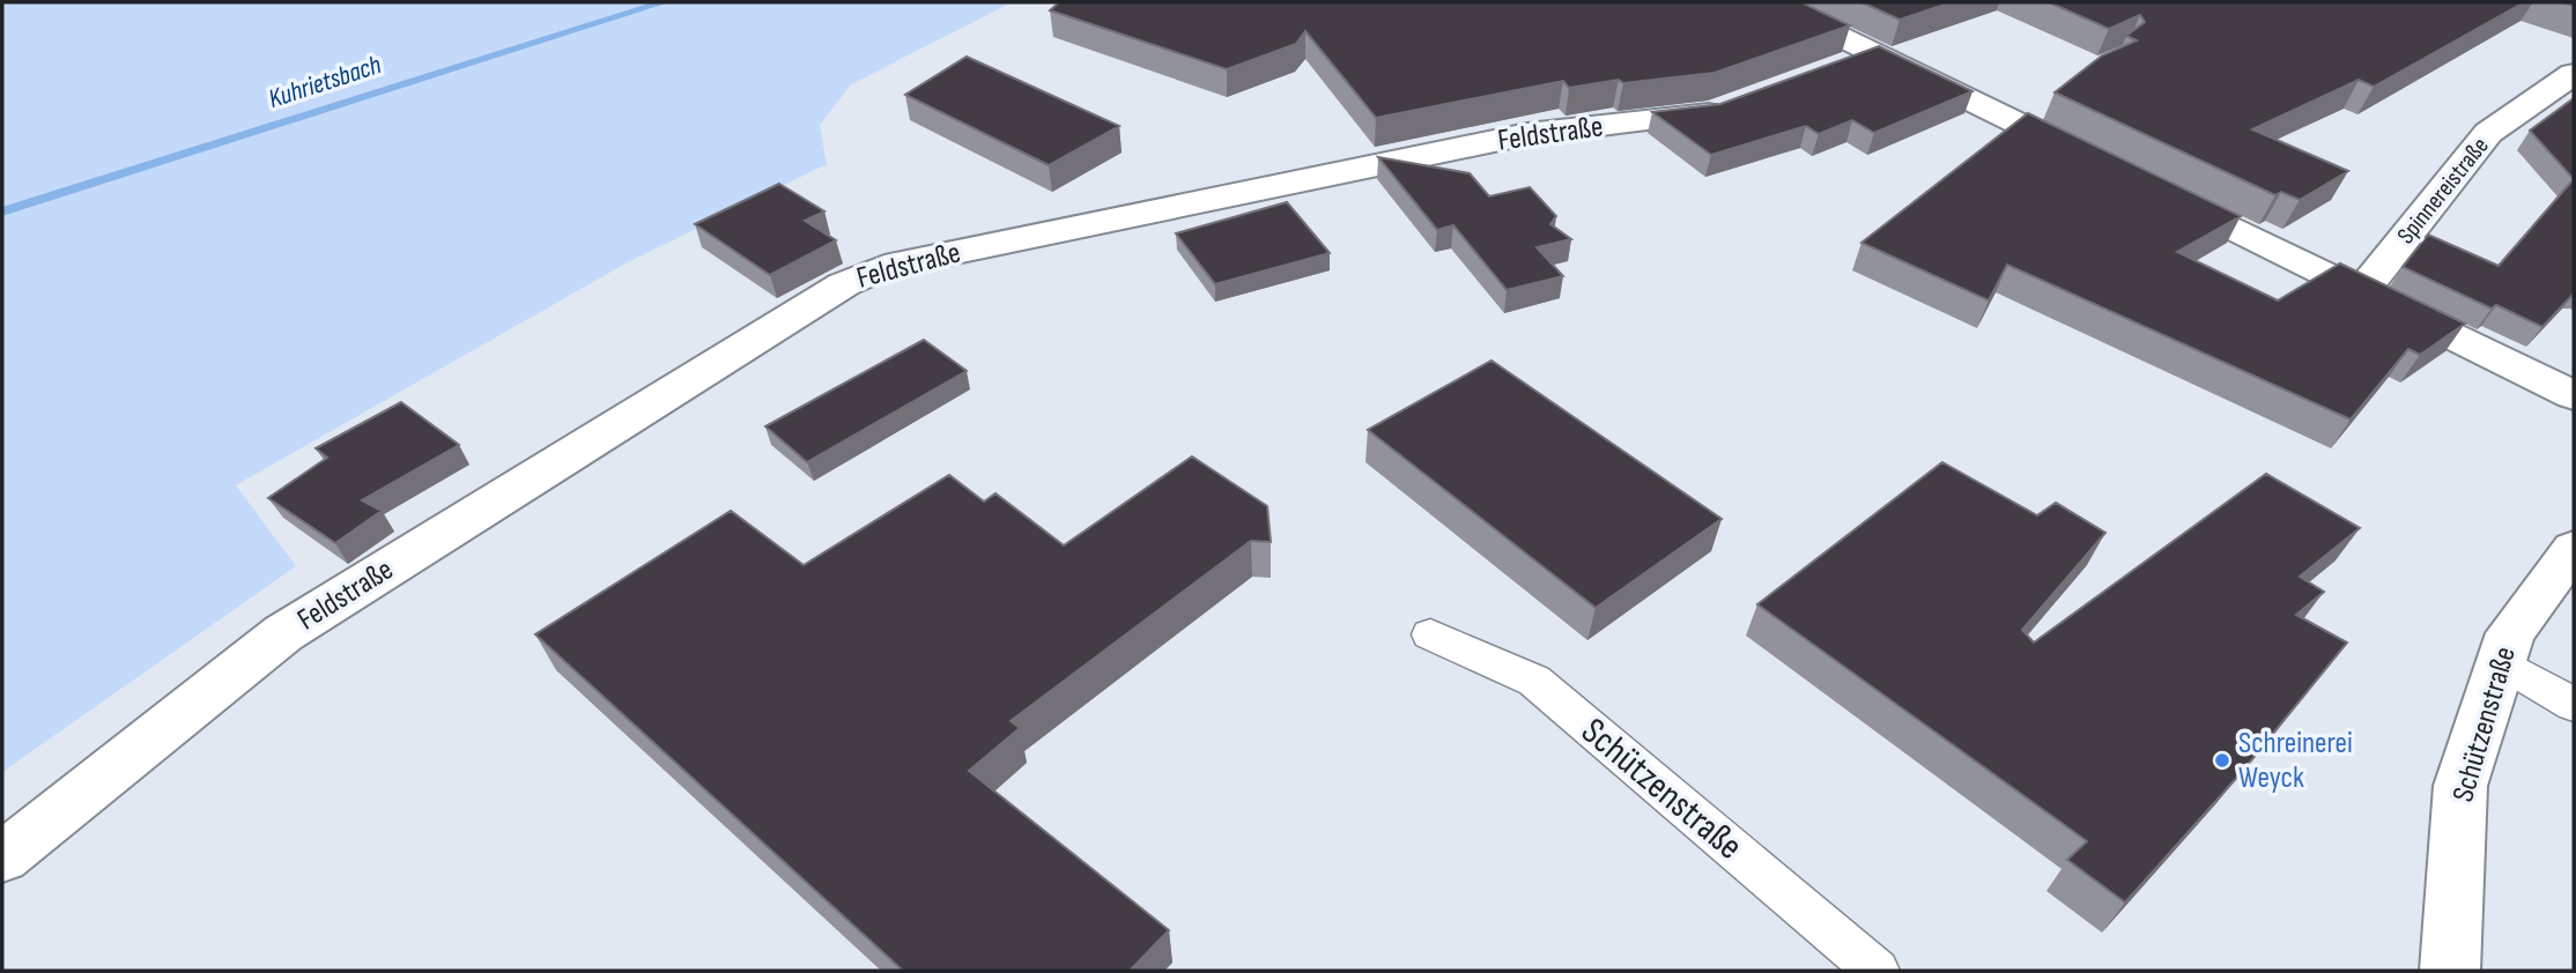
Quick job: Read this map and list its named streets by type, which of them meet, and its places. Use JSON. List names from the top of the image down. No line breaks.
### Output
{"streets":{"street":["Feldstraße","Spinnereistraße","Schützenstraße"]},"water":["Kuhrietsbach"],"places":["Schreinerei Weyck"]}
